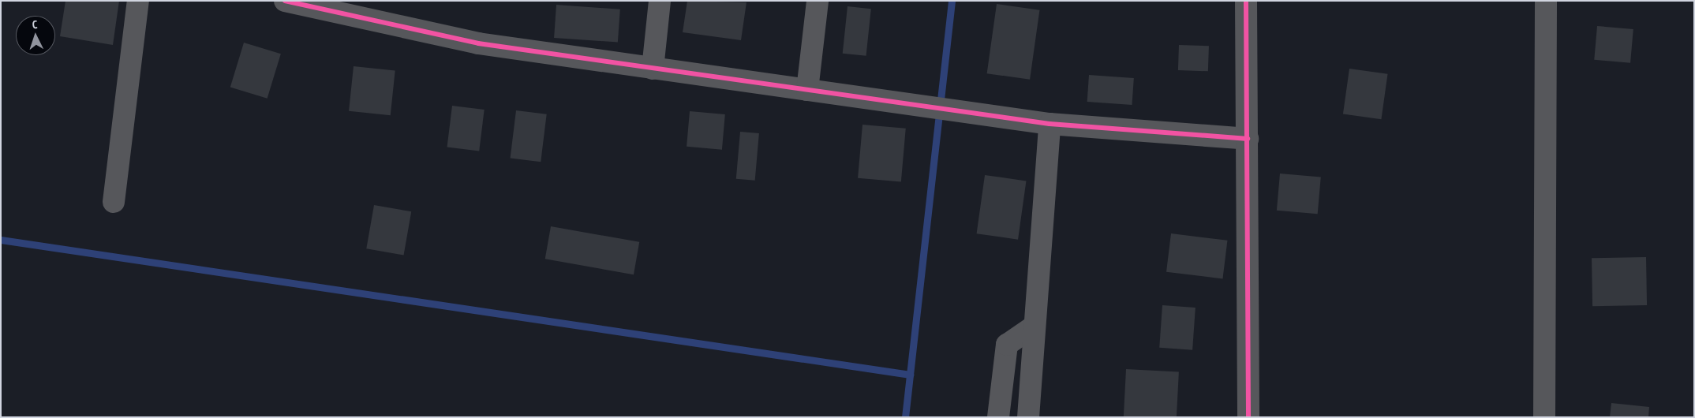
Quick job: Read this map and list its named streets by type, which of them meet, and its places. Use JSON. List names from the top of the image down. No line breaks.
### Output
{"north":"top"}
